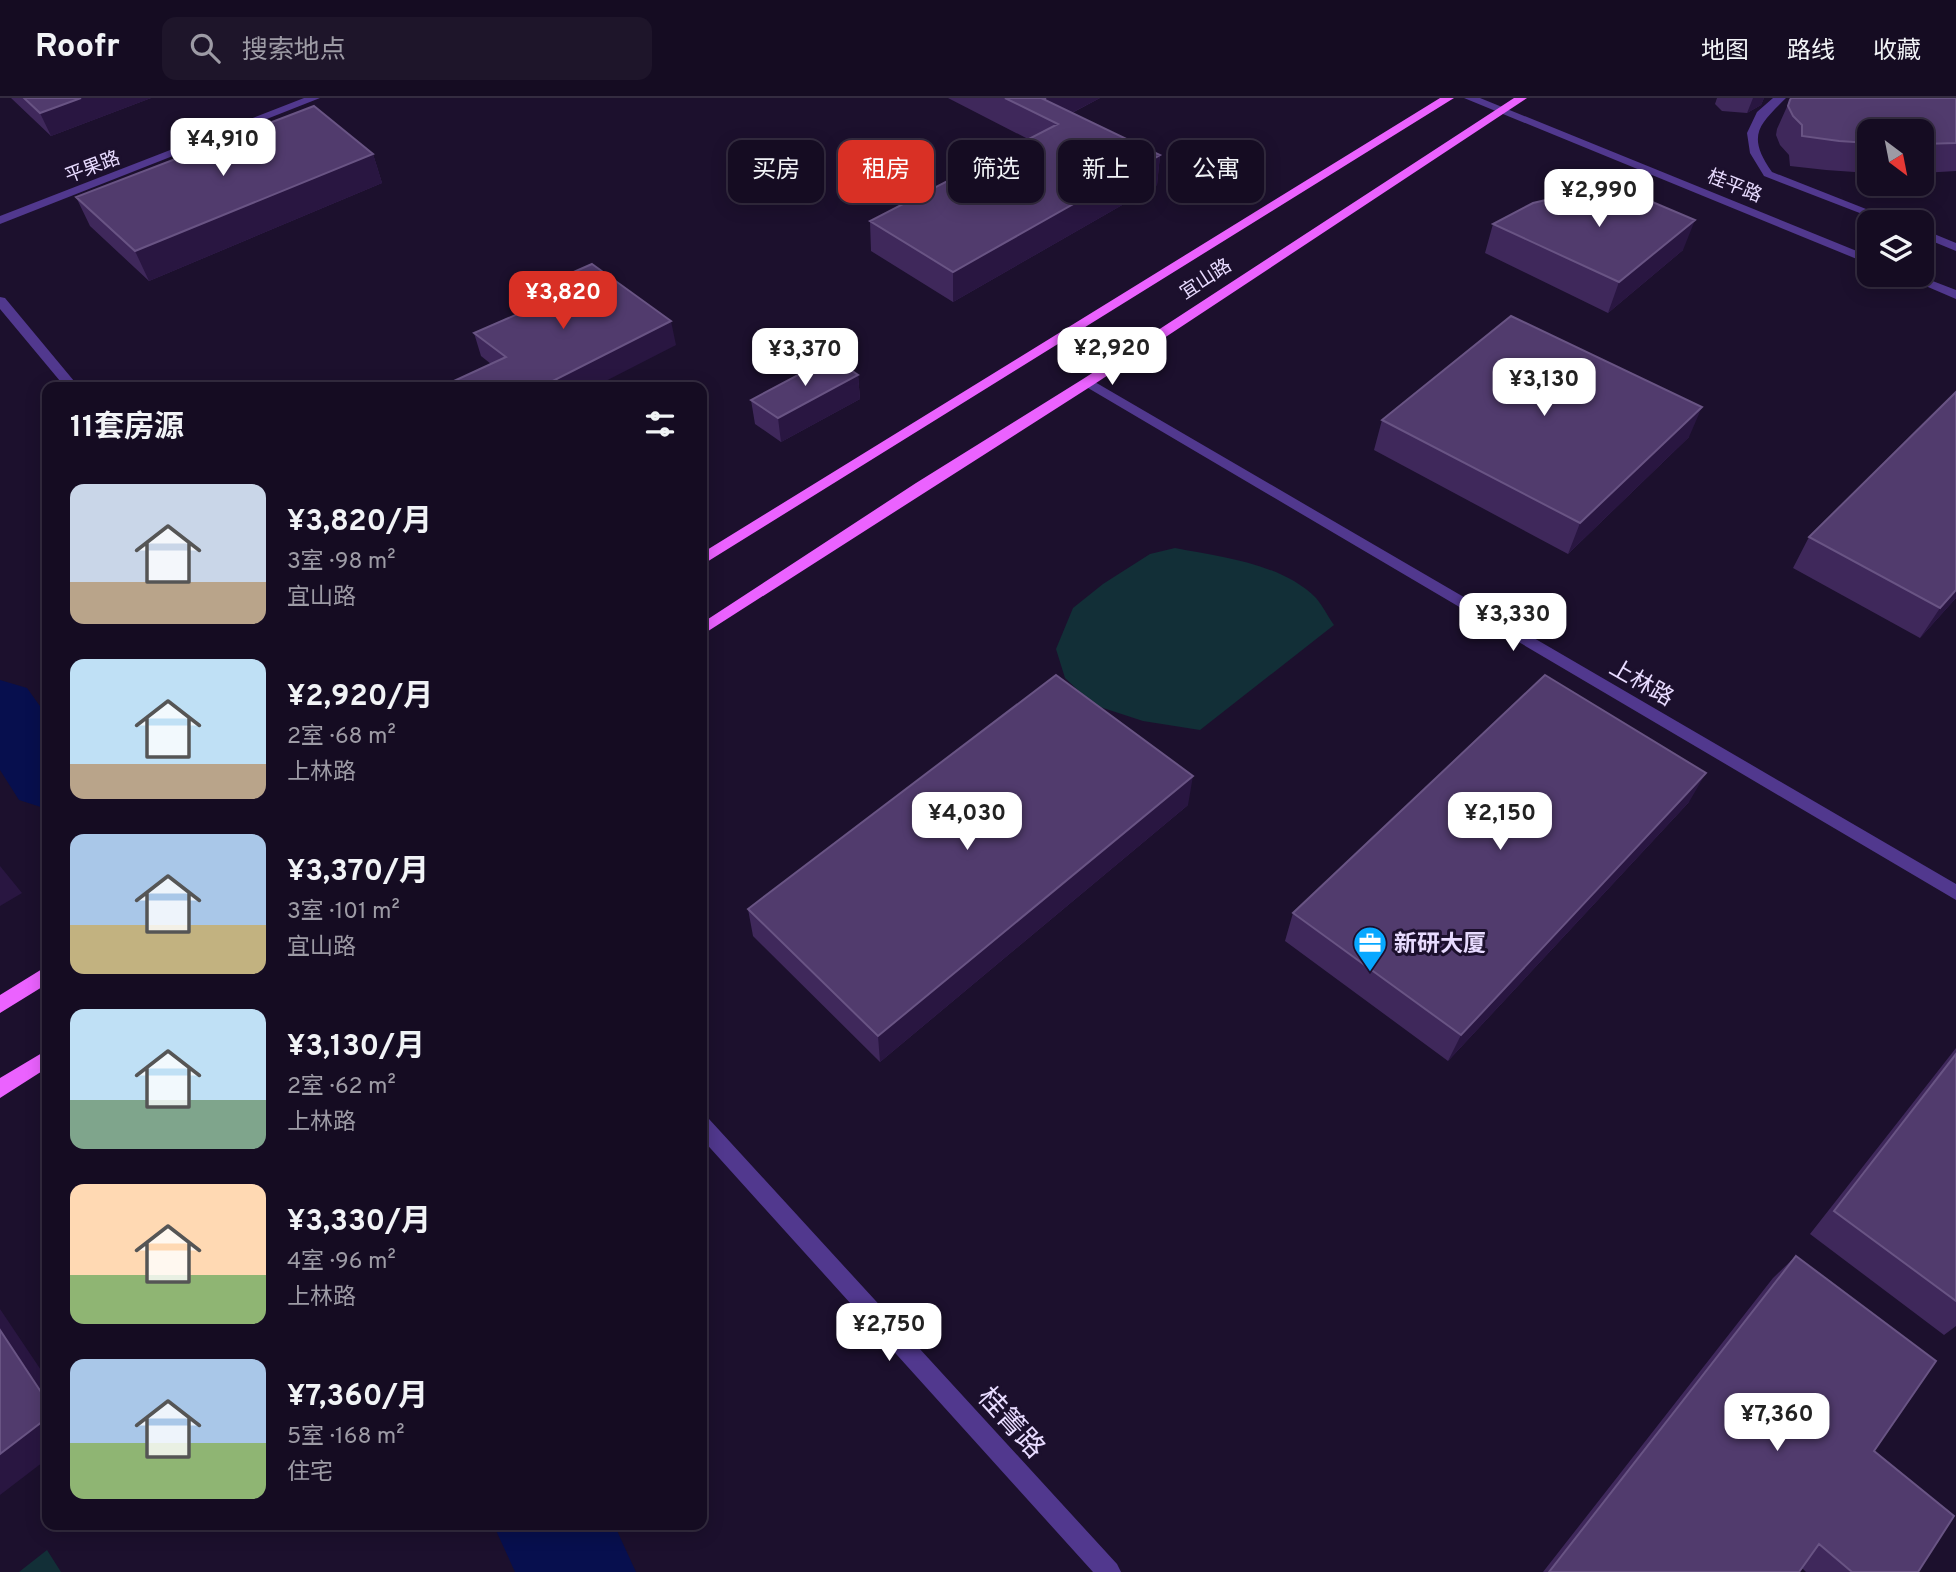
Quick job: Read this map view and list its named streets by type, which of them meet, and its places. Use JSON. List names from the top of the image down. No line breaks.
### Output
{"streets":{"main road":["宜山路"],"street":["平果路","桂平路","上林路","桂箐路"]},"crossings":[["桂平路","宜山路"],["宜山路","上林路"]],"places":{"office":["新研大厦"]},"north":"bottom right","page":{"header":"Roofr","search":"搜索地点","nav":["地图","路线","收藏"],"price":["¥4,910","¥2,990","¥3,820","¥2,920","¥3,370","¥3,130","¥3,330","¥4,030","¥2,150","¥2,750","¥7,360"],"chip":["买房","租房","筛选","新上","公寓"],"heading":"11套房源","list":[{"name":"¥3,820/月","note":"3室 · 98 m² · 宜山路"},{"name":"¥2,920/月","note":"2室 · 68 m² · 上林路"},{"name":"¥3,370/月","note":"3室 · 101 m² · 宜山路"},{"name":"¥3,130/月","note":"2室 · 62 m² · 上林路"},{"name":"¥3,330/月","note":"4室 · 96 m² · 上林路"},{"name":"¥7,360/月","note":"5室 · 168 m² · 住宅"}]}}
